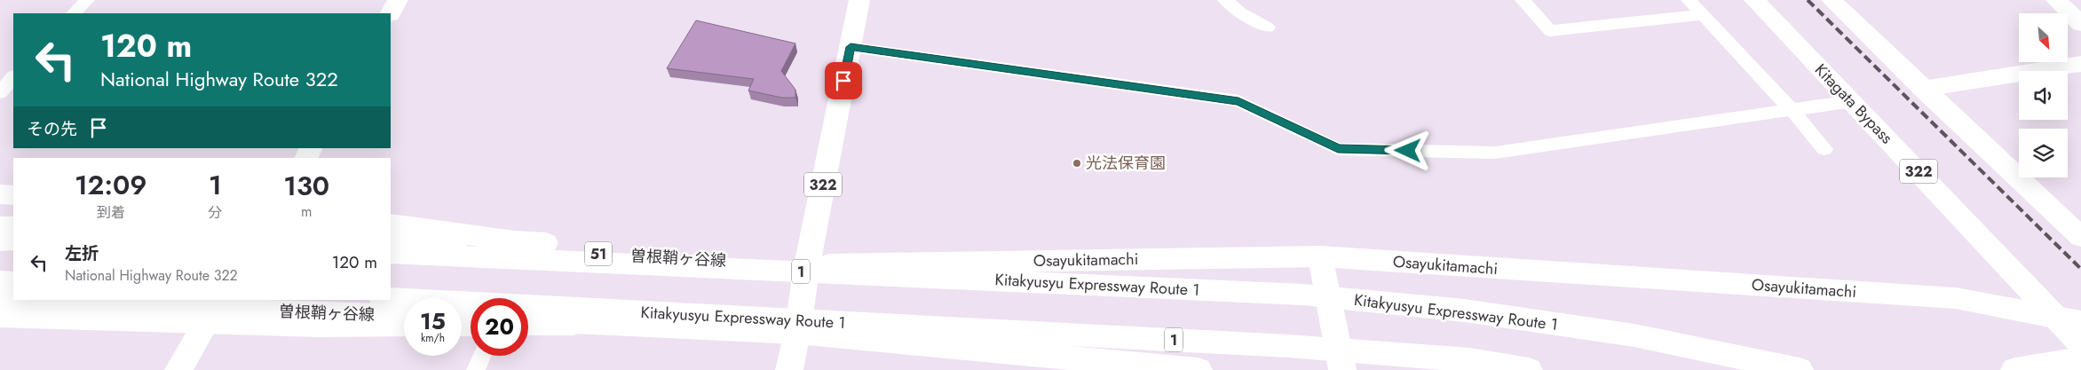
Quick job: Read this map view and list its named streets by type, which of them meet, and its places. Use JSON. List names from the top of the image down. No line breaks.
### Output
{"streets":{"main road":["Kitagata Bypass","322","51","曽根鞘ヶ谷線","Osayukitamachi","1","Kitakyusyu Expressway Route 1"]},"crossings":[["Kitagata Bypass","Osayukitamachi"],["322","曽根鞘ヶ谷線"],["322","Osayukitamachi"],["322","Kitakyusyu Expressway Route 1"],["曽根鞘ヶ谷線","Osayukitamachi"]],"places":["光法保育園"],"north":"bottom right","page":{"turn":["120 m","National Highway Route 322"],"then":"その先","eta":["12:09","到着","1","分","130","m"],"list":[{"name":"左折","note":"National Highway Route 322","value":"120 m"}],"speed":"15 km/h","limit":"20"}}
